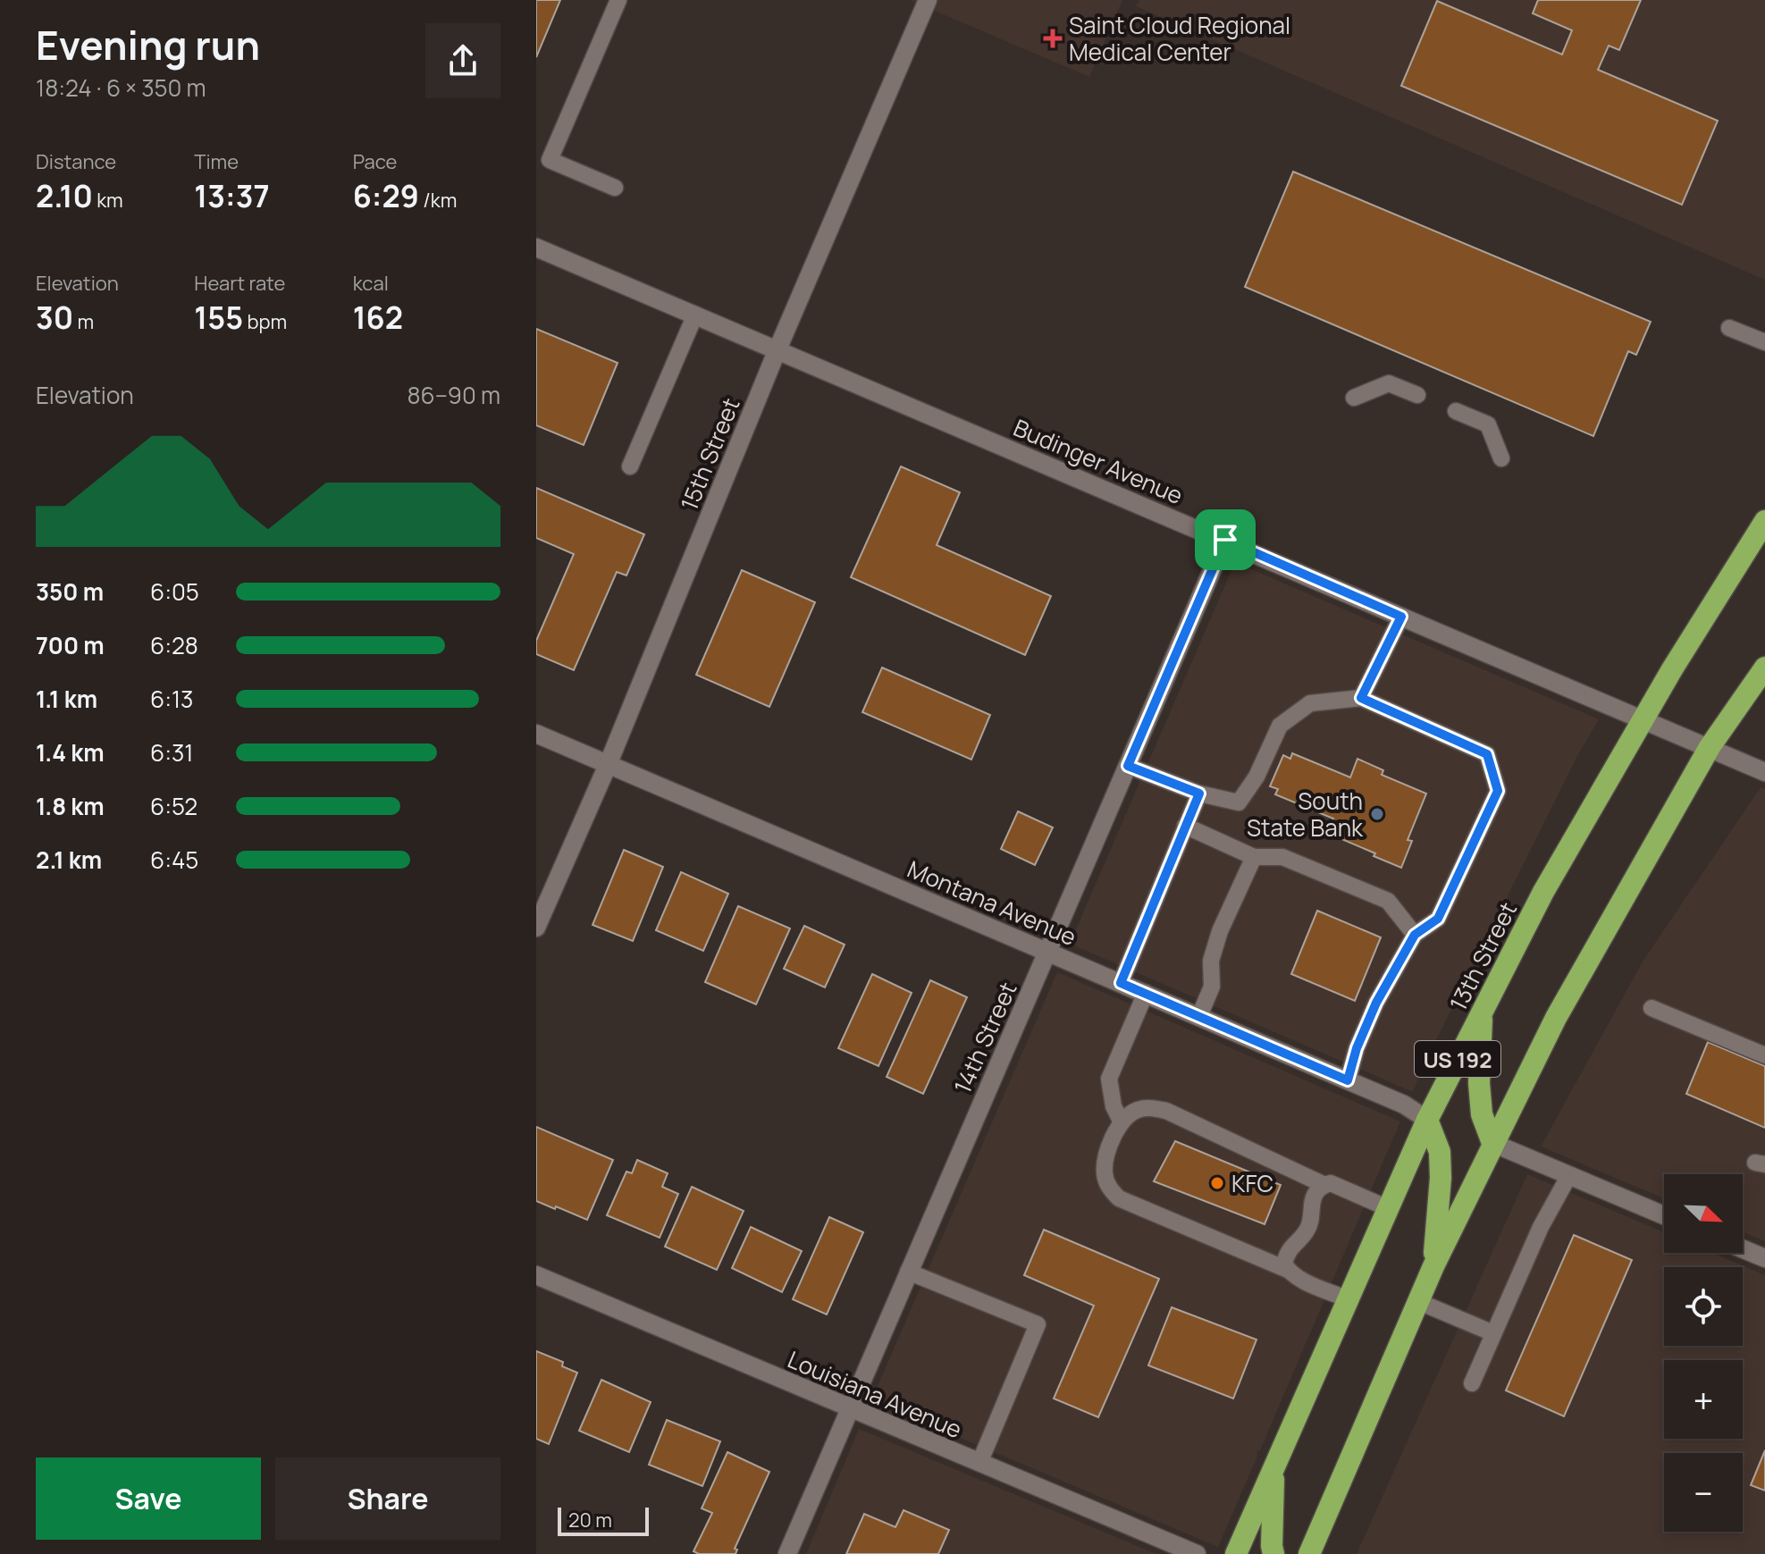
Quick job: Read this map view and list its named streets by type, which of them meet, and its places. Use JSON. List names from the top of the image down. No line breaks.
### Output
{"streets":{"highway":["13th Street","US 192"],"street":["15th Street","Budinger Avenue","Montana Avenue","14th Street","Louisiana Avenue"]},"crossings":[["15th Street","Budinger Avenue"],["15th Street","Montana Avenue"],["Budinger Avenue","13th Street"],["Budinger Avenue","14th Street"],["Budinger Avenue","US 192"],["Montana Avenue","13th Street"],["Montana Avenue","14th Street"],["14th Street","Louisiana Avenue"]],"places":{"health":["Saint Cloud Regional Medical Center"],"other":["South State Bank","KFC"]},"scale_bar":"20 m","north":"bottom right","page":{"heading":["Evening run","18:24 · 6 × 350 m"],"stats":[["Distance","2.10 km"],["Time","13:37"],["Pace","6:29 /km"],["Elevation","30 m"],["Heart rate","155 bpm"],["kcal","162"]],"chart":["Elevation","86–90 m"],"list":[{"name":"350 m","note":"6:05"},{"name":"700 m","note":"6:28"},{"name":"1.1 km","note":"6:13"},{"name":"1.4 km","note":"6:31"},{"name":"1.8 km","note":"6:52"},{"name":"2.1 km","note":"6:45"}],"map_buttons":["+","−"],"buttons":["Save","Share"],"scale":"20 m"}}
